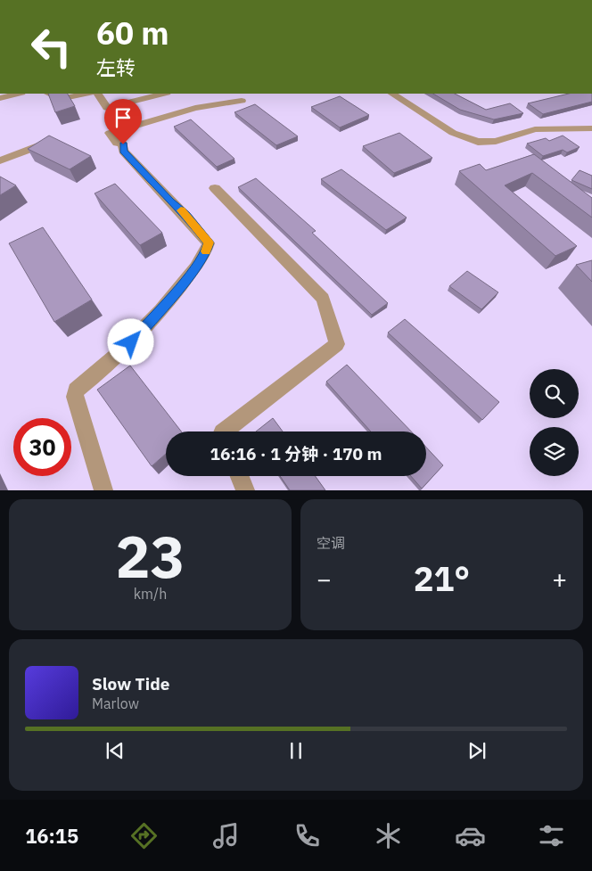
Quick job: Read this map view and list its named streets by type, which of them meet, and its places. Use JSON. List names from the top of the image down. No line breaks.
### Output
{"page":{"turn":["60 m","左转"],"limit":"30","trip":"16:16 · 1 分钟 · 170 m","tile":[["23","km/h"],"空调"],"heat":["−","21°","+"],"song":["Slow Tide","Marlow"],"tabs":"16:15"}}
